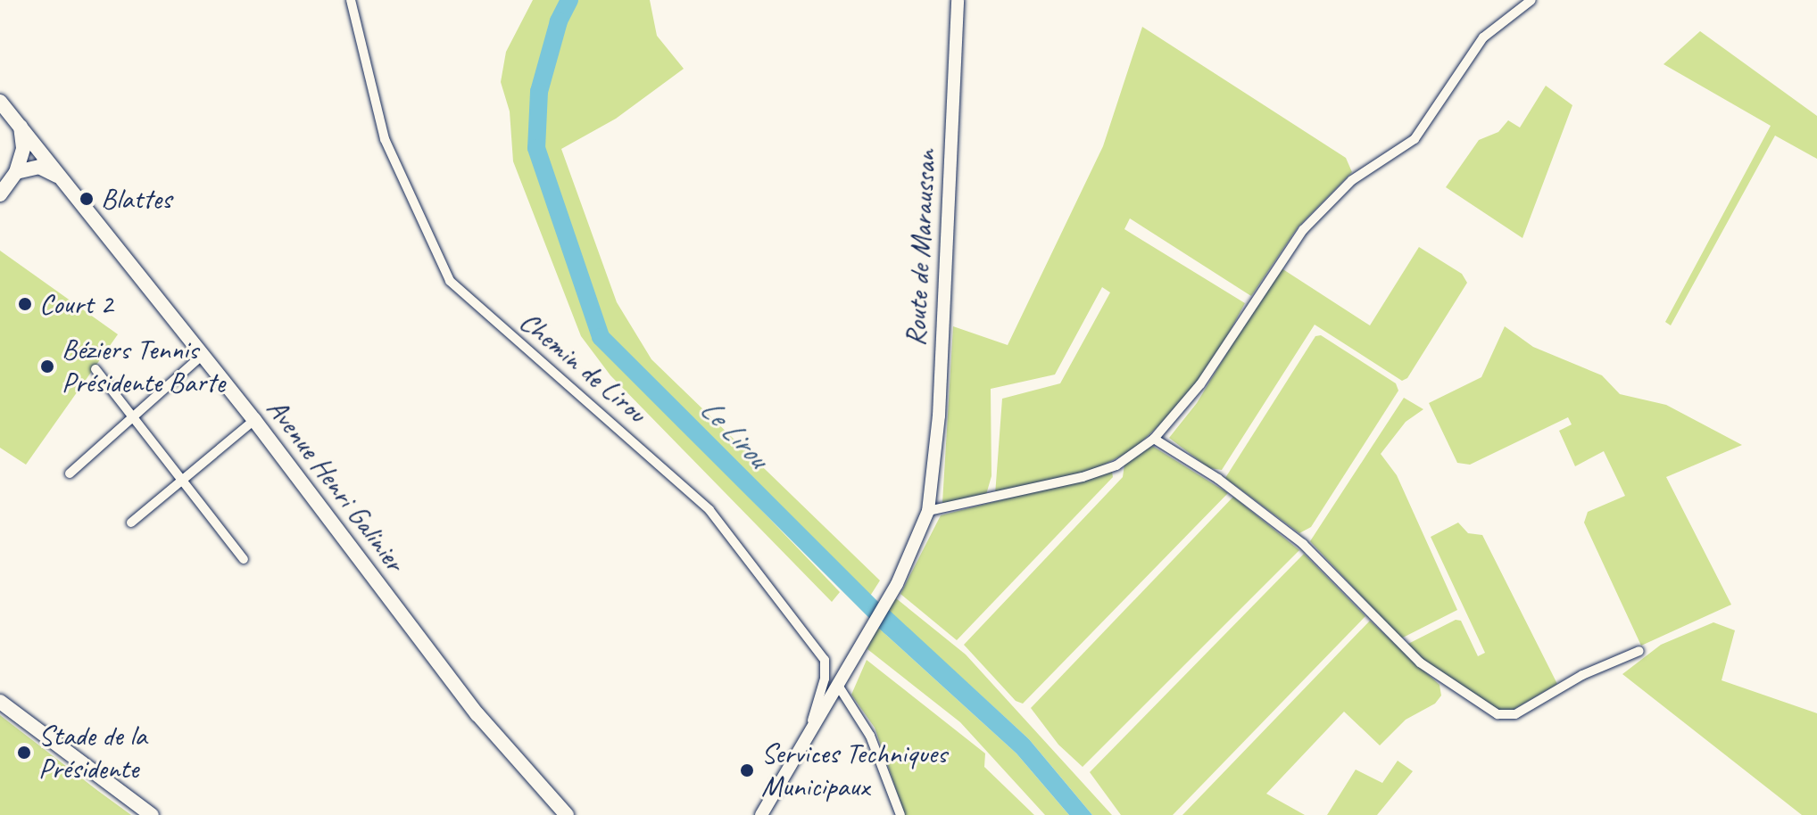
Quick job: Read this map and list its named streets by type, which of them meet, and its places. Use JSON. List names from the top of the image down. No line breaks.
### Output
{"streets":{"main road":["Route de Maraussan","Avenue Henri Galinier"],"street":["Chemin de Lirou"]},"crossings":[["Route de Maraussan","Chemin de Lirou"]],"water":["Le Lirou"],"places":["Blattes","Court 2","Béziers Tennis Présidente Barte","Stade de la Présidente","Services Techniques Municipaux"]}
